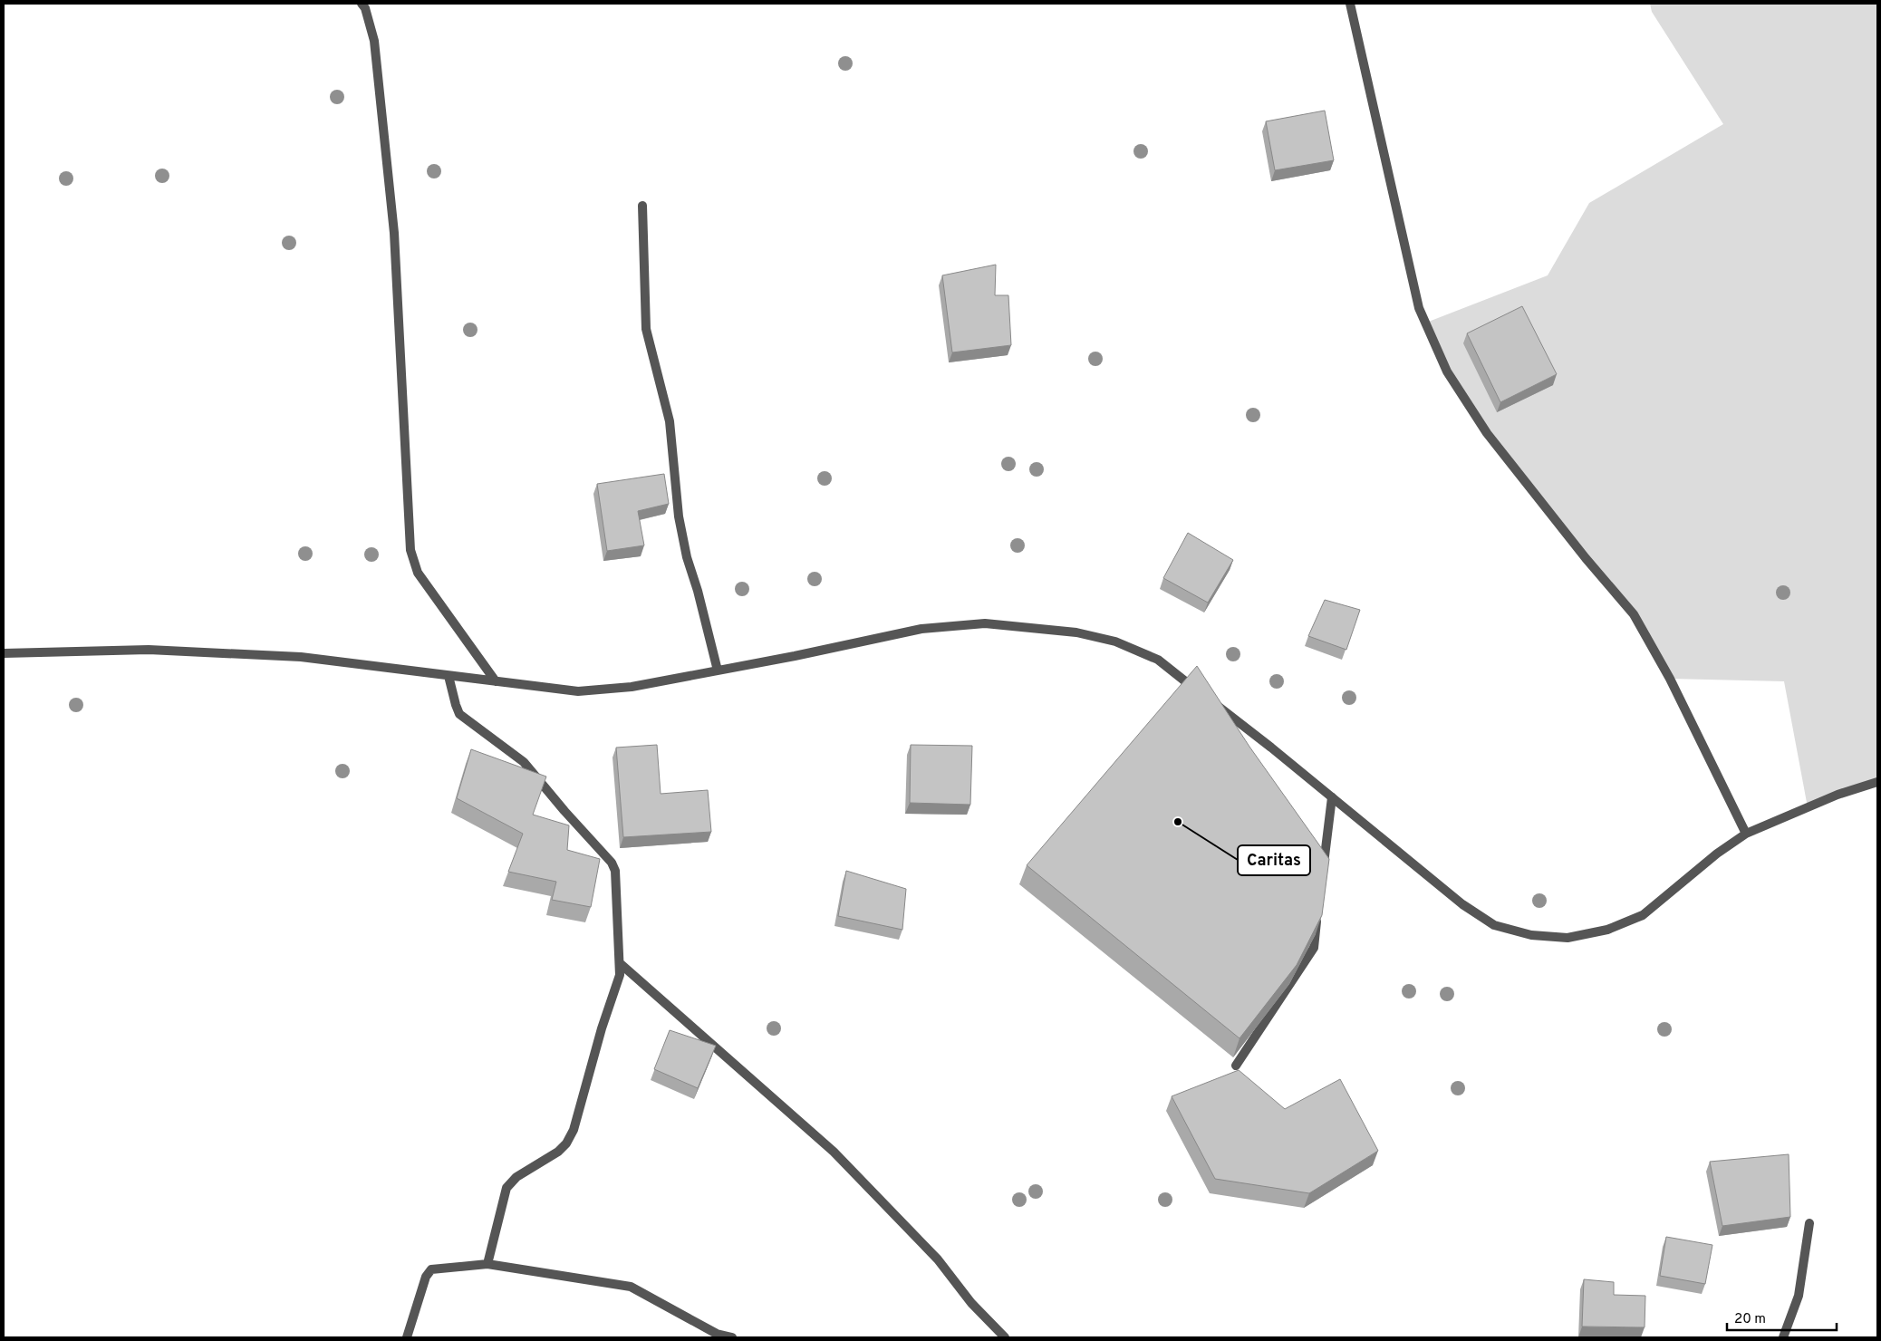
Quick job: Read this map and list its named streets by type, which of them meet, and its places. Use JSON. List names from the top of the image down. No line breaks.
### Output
{"places":["Caritas"],"scale_bar":"20 m"}
